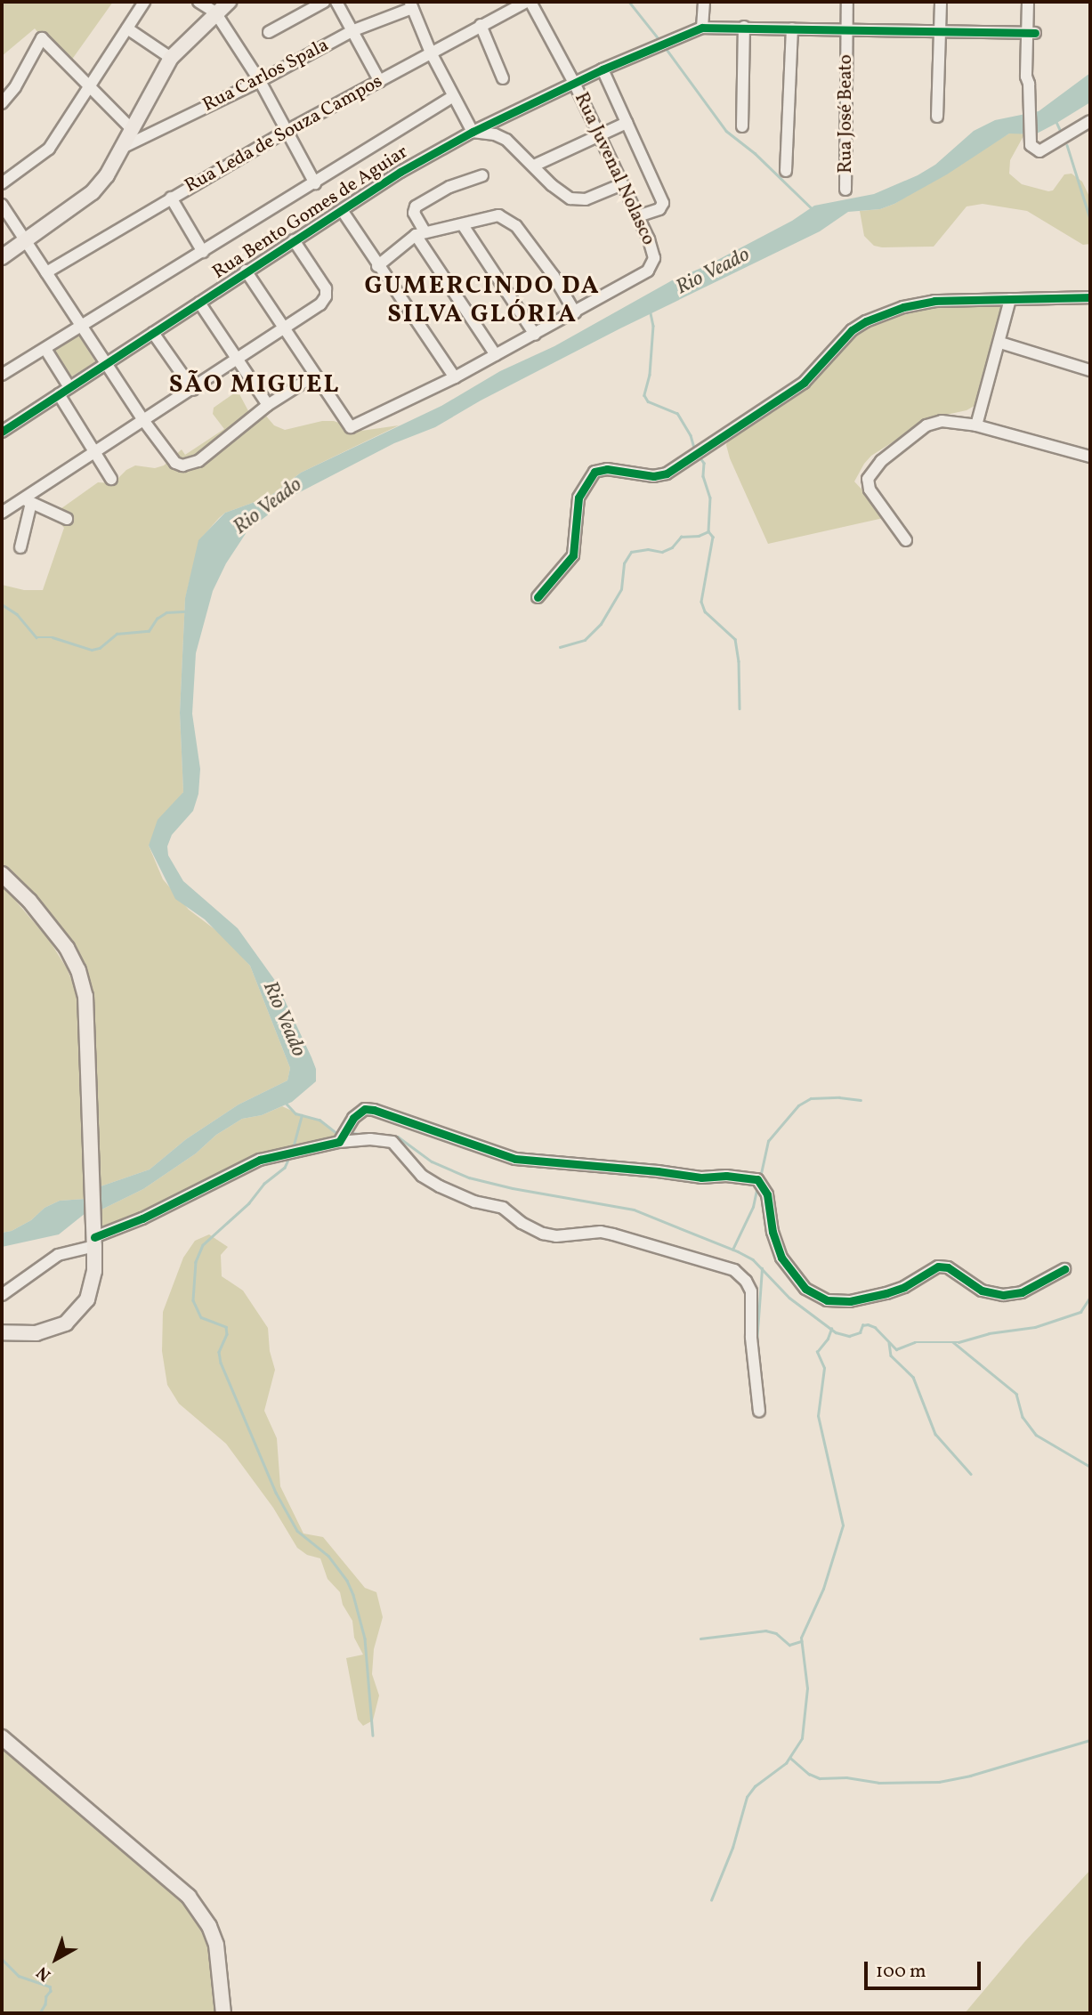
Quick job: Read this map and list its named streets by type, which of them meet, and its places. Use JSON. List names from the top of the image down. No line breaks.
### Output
{"streets":{"street":["Rua Carlos Spala","Rua José Beato","Rua Leda de Souza Campos","Rua Juvenal Nolasco","Rua Bento Gomes de Aguiar"]},"crossings":[["Rua Leda de Souza Campos","Rua Juvenal Nolasco"],["Rua Juvenal Nolasco","Rua Bento Gomes de Aguiar"]],"districts":["GUMERCINDO DA SILVA GLÓRIA","SÃO MIGUEL"],"water":["Rio Veado"],"scale_bar":"100 m","north":"bottom left"}
